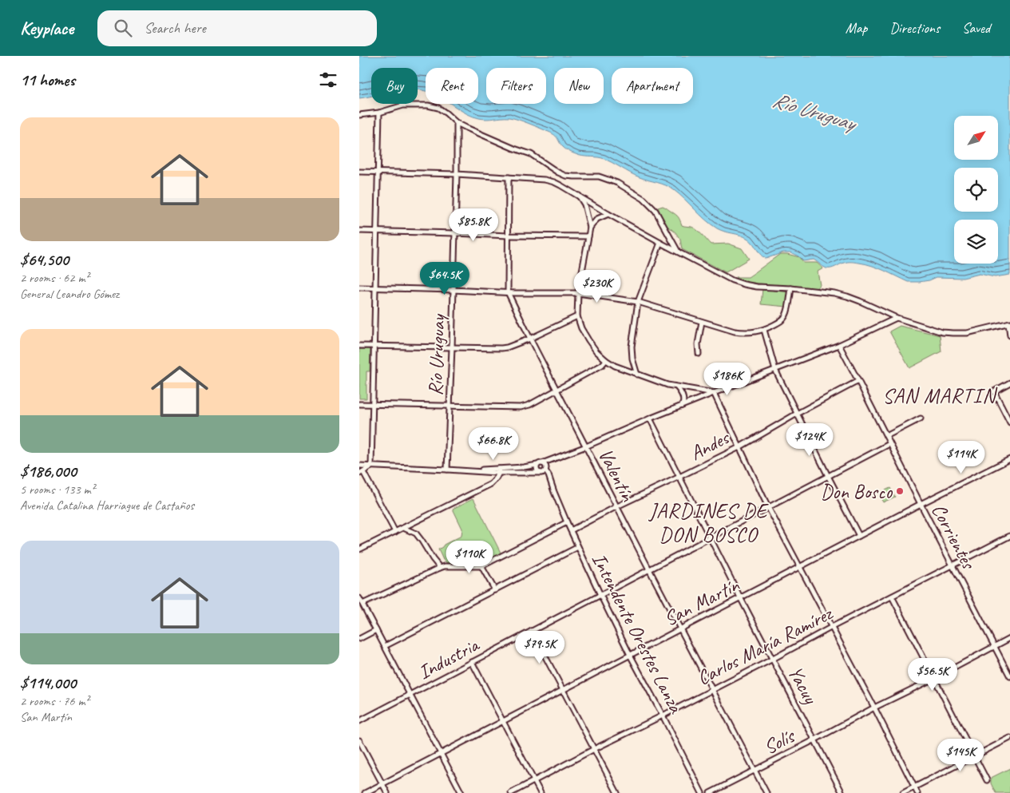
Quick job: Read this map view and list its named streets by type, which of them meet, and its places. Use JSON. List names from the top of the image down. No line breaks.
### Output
{"streets":{"street":["Río Uruguay","Andes","Valentín","Corrientes","San Martín","Intendente Orestes Lanza","Carlos María Ramírez","Industria","Yacuy","Solís"]},"crossings":[["Andes","Valentín"],["Andes","Corrientes"],["Andes","Intendente Orestes Lanza"],["Andes","Yacuy"],["Valentín","San Martín"],["Valentín","Carlos María Ramírez"],["Valentín","Industria"],["Valentín","Solís"],["Corrientes","San Martín"],["Corrientes","Carlos María Ramírez"],["Corrientes","Industria"],["Corrientes","Solís"],["San Martín","Intendente Orestes Lanza"],["San Martín","Yacuy"],["Intendente Orestes Lanza","Carlos María Ramírez"],["Intendente Orestes Lanza","Industria"],["Carlos María Ramírez","Yacuy"],["Industria","Yacuy"],["Yacuy","Solís"]],"districts":["SAN MARTIN","JARDINES DE DON BOSCO"],"water":["Río Uruguay"],"places":["Don Bosco"],"north":"top right","page":{"header":"Keyplace","search":"Search here","nav":["Map","Directions","Saved"],"heading":"11 homes","chip":["Buy","Rent","Filters","New","Apartment"],"list":[{"name":"$64,500","note":"2 rooms · 62 m² · General Leandro Gómez"},{"name":"$186,000","note":"5 rooms · 133 m² · Avenida Catalina Harriague de Castaños"},{"name":"$114,000","note":"2 rooms · 76 m² · San Martín"}],"price":["$85.8K","$64.5K","$230K","$186K","$124K","$66.8K","$114K","$110K","$79.5K","$56.5K","$145K"]}}
